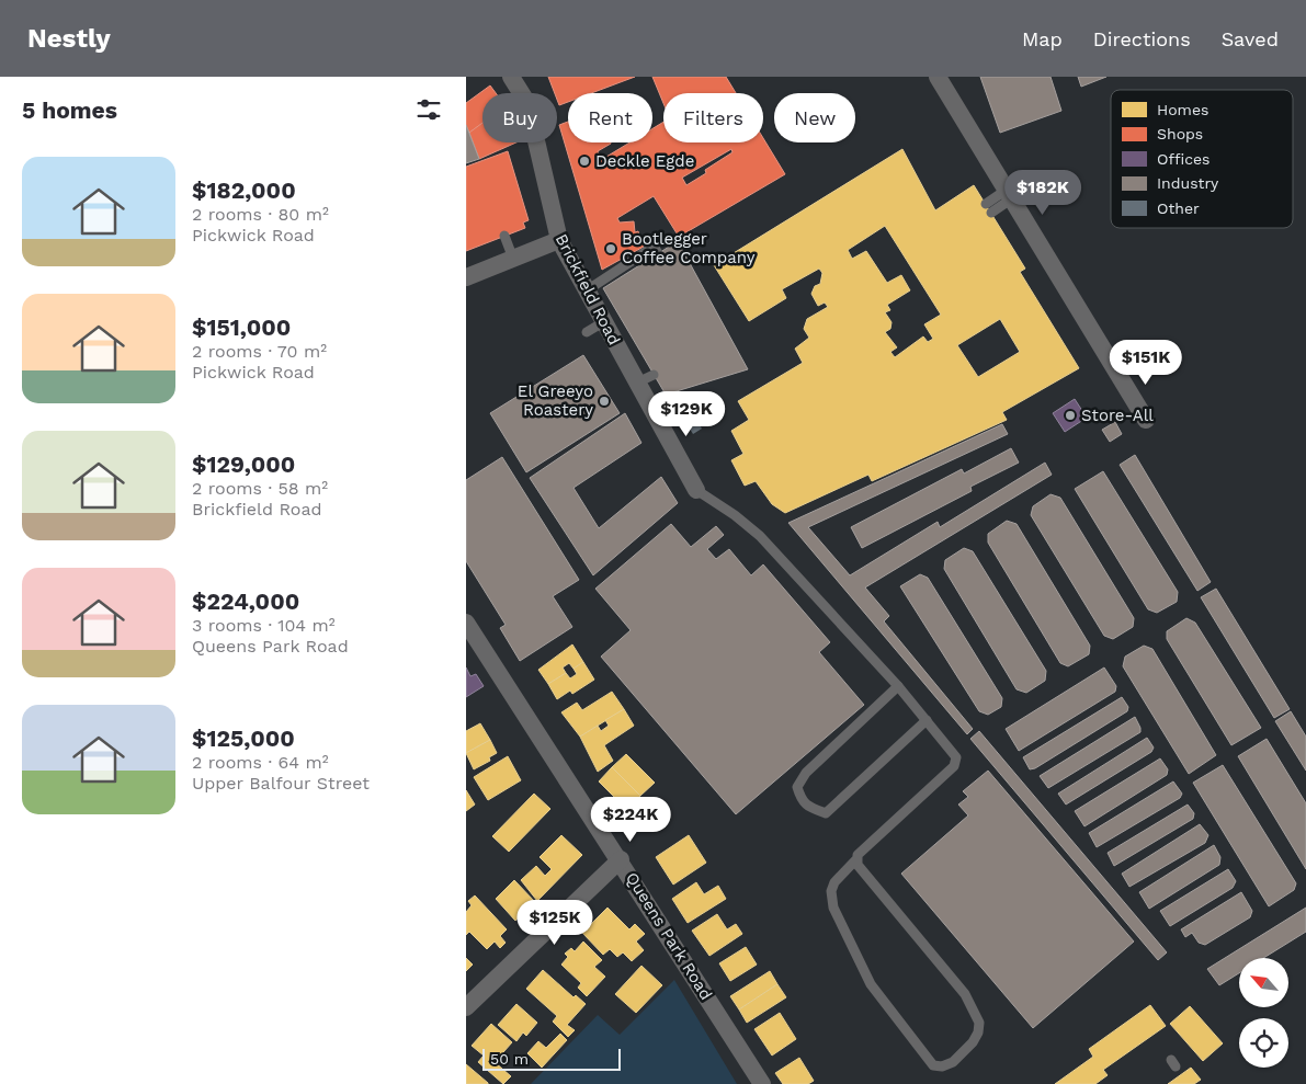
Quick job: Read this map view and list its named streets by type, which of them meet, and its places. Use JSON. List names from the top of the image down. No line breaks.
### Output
{"streets":{"street":["Brickfield Road","Queens Park Road"]},"places":["Deckle Egde","Bootlegger Coffee Company","El Greeyo Roastery","Store-All"],"legend":["Homes","Shops","Offices","Industry","Other"],"scale_bar":"50 m","north":"top left","page":{"header":"Nestly","nav":["Map","Directions","Saved"],"heading":"5 homes","chip":["Buy","Rent","Filters","New"],"list":[{"name":"$182,000","note":"2 rooms · 80 m² · Pickwick Road"},{"name":"$151,000","note":"2 rooms · 70 m² · Pickwick Road"},{"name":"$129,000","note":"2 rooms · 58 m² · Brickfield Road"},{"name":"$224,000","note":"3 rooms · 104 m² · Queens Park Road"},{"name":"$125,000","note":"2 rooms · 64 m² · Upper Balfour Street"}],"price":["$182K","$151K","$129K","$224K","$125K"],"scale":"50 m"}}
